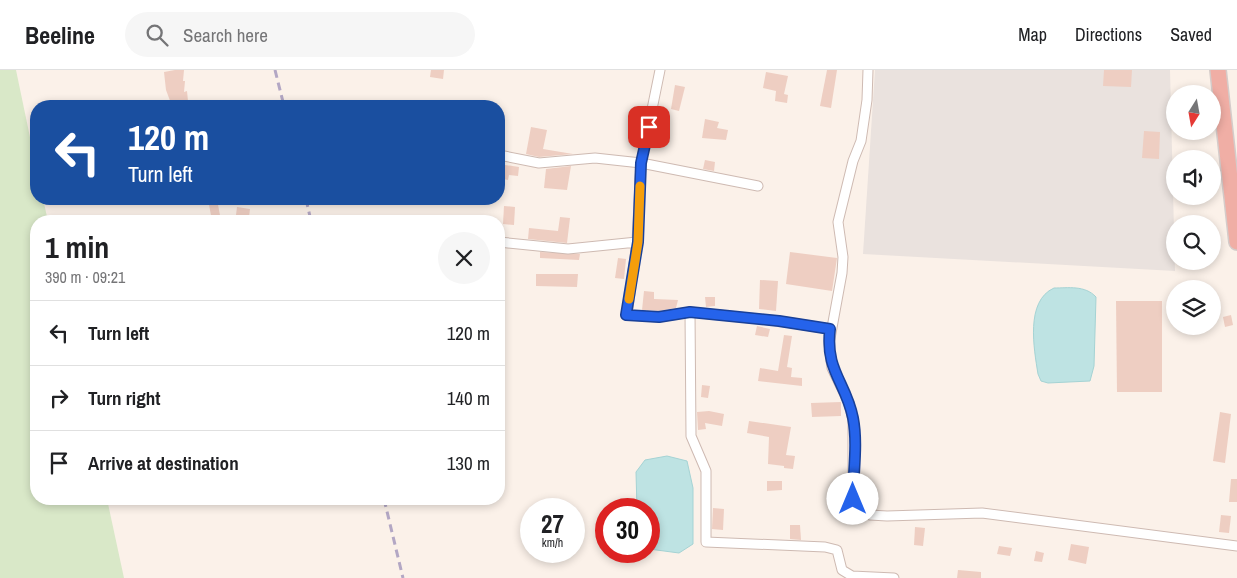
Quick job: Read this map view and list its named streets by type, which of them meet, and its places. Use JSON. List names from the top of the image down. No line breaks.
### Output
{"north":"bottom","page":{"header":"Beeline","search":"Search here","nav":["Map","Directions","Saved"],"turn":["120 m","Turn left"],"heading":["1 min","390 m · 09:21"],"list":[{"name":"Turn left","value":"120 m"},{"name":"Turn right","value":"140 m"},{"name":"Arrive at destination","value":"130 m"}],"speed":"27 km/h","limit":"30"}}
